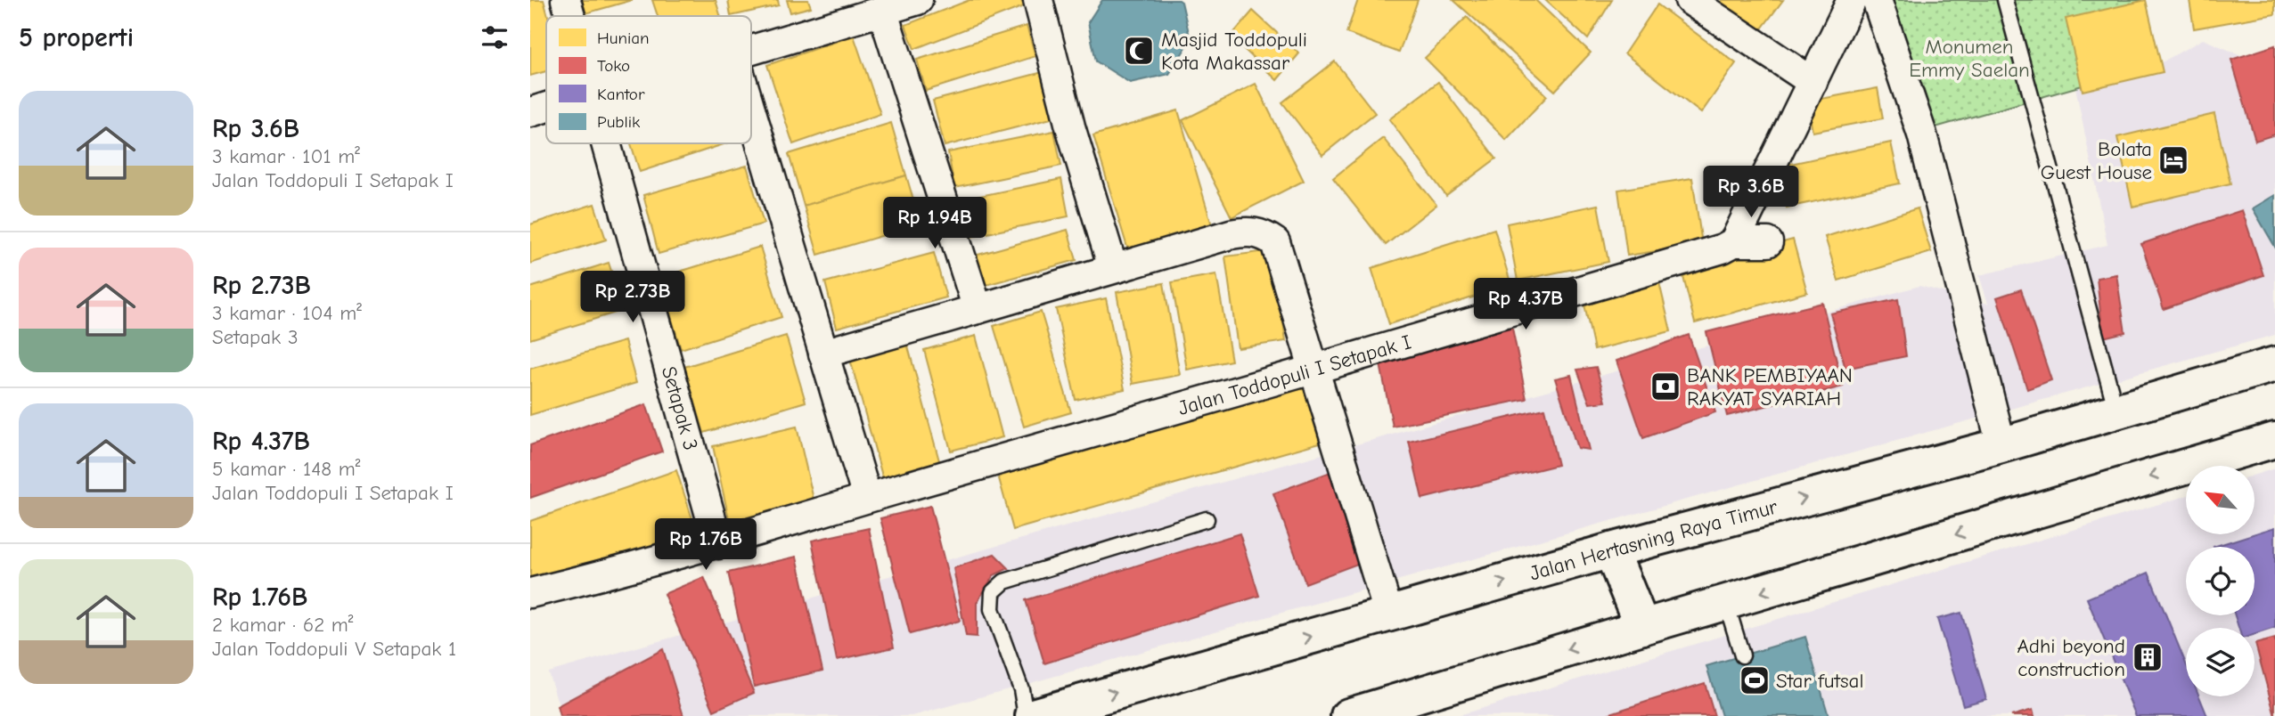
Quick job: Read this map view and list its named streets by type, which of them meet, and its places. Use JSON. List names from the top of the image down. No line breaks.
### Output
{"streets":{"main road":["Jalan Hertasning Raya Timur"],"street":["Jalan Toddopuli I Setapak I","Setapak 3"]},"crossings":[["Jalan Toddopuli I Setapak I","Setapak 3"]],"parks":["Monumen Emmy Saelan"],"places":{"mosque":["Masjid Toddopuli Kota Makassar"],"hotel":["Bolata Guest House"],"bank":["BANK PEMBIYAAN RAKYAT SYARIAH"],"building":["Adhi beyond construction"],"sports":["Star futsal"]},"legend":["Hunian","Toko","Kantor","Publik"],"north":"top left","page":{"heading":"5 properti","list":[{"name":"Rp 3.6B","note":"3 kamar · 101 m² · Jalan Toddopuli I Setapak I"},{"name":"Rp 2.73B","note":"3 kamar · 104 m² · Setapak 3"},{"name":"Rp 4.37B","note":"5 kamar · 148 m² · Jalan Toddopuli I Setapak I"},{"name":"Rp 1.76B","note":"2 kamar · 62 m² · Jalan Toddopuli V Setapak 1"}],"price":["Rp 3.6B","Rp 1.94B","Rp 2.73B","Rp 4.37B","Rp 1.76B"]}}
